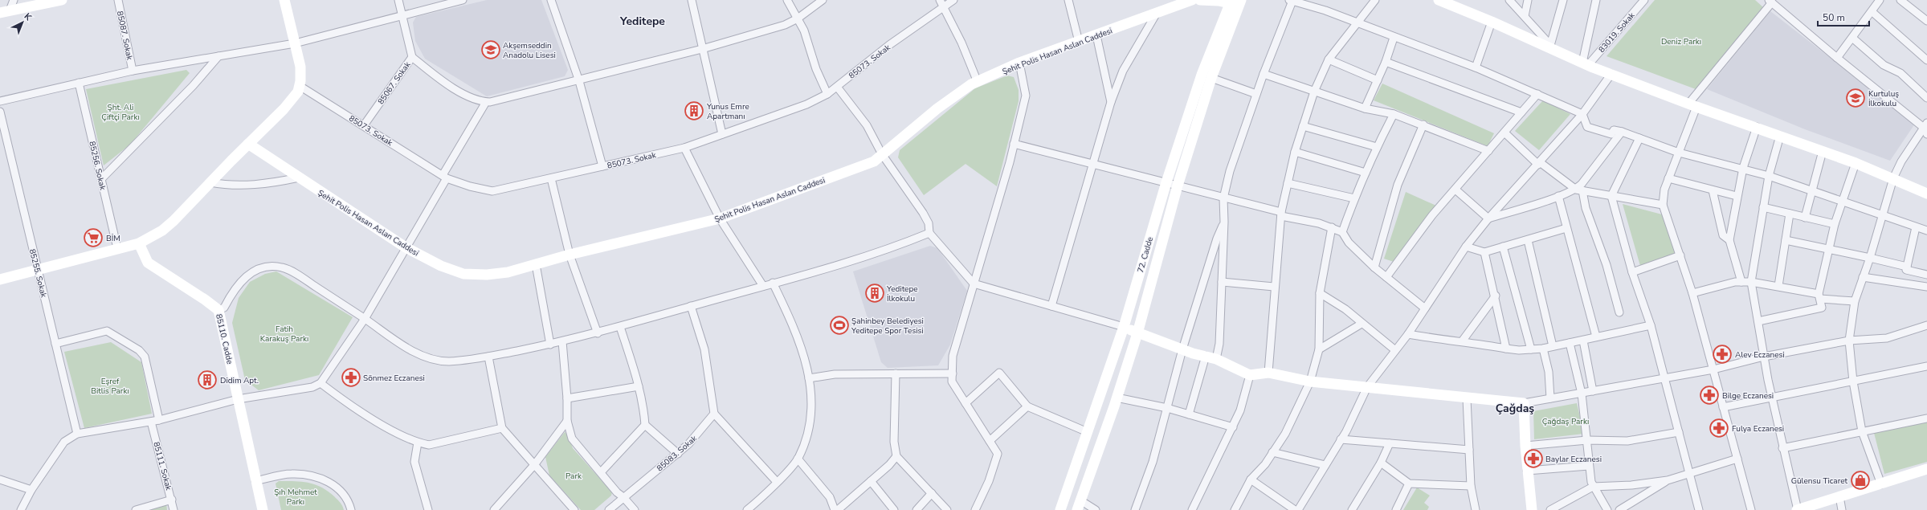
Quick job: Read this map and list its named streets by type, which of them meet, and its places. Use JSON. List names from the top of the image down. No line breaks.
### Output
{"streets":{"street":["83019. Sokak","85087. Sokak","Şehit Polis Hasan Aslan Caddesi","85073. Sokak","85067. Sokak","85256. Sokak","72. Cadde","85255. Sokak","85110. Cadde","85083. Sokak","85111. Sokak"]},"crossings":[["85073. Sokak","85067. Sokak"]],"districts":["Yeditepe","Çağdaş"],"parks":["Deniz Parkı","Şht. Ali Çiftçi Parkı","Fatih Karakuş Parkı","Eşref Bitlis Parkı","Çağdaş Parkı","Park","Şıh Mehmet Parkı"],"places":{"school or university":["Akşemseddin Anadolu Lisesi","Kurtuluş İlkokulu"],"building":["Yunus Emre Apartmanı","Yeditepe İlkokulu","Didim Apt."],"supermarket":["BİM"],"sports":["Şahinbey Belediyesi Yeditepe Spor Tesisi"],"pharmacy":["Alev Eczanesi","Sönmez Eczanesi","Bilge Eczanesi","Fulya Eczanesi","Baylar Eczanesi"],"shop":["Gülensu Ticaret"]},"scale_bar":"50 m","north":"top right"}
